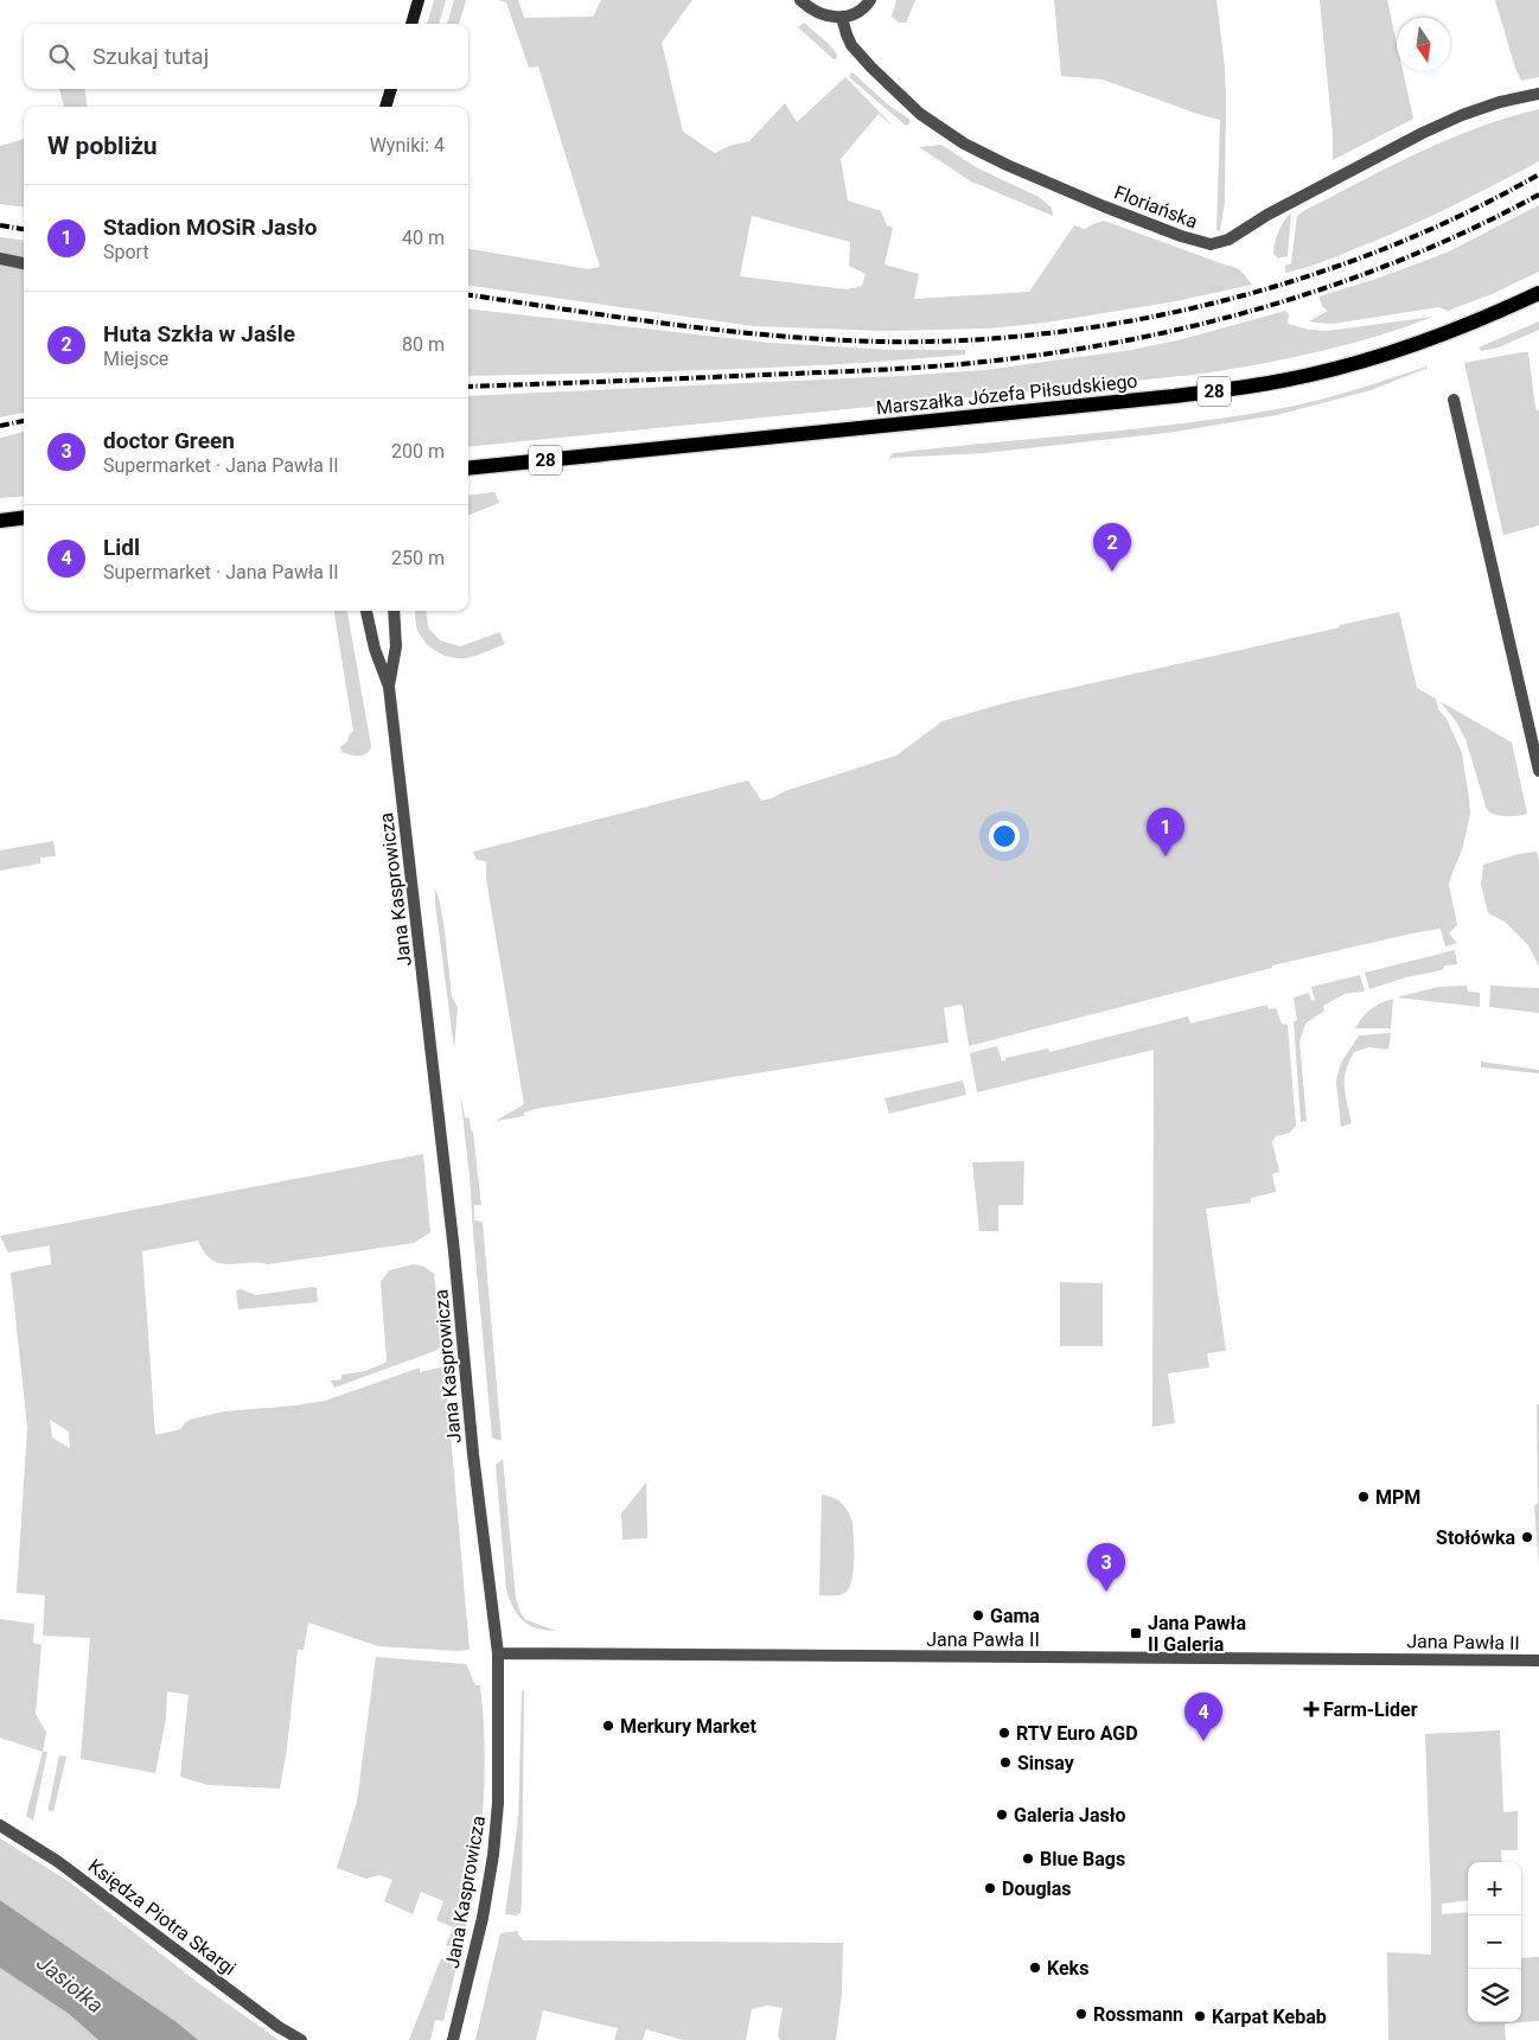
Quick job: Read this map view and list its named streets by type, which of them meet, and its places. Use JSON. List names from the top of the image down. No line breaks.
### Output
{"streets":{"main road":["28","Marszałka Józefa Piłsudskiego"],"street":["Floriańska","Jana Kasprowicza","Jana Pawła II","Księdza Piotra Skargi"]},"crossings":[["Jana Kasprowicza","Jana Pawła II"]],"water":["Jasiołka"],"places":{"other":["MPM","Stołówka","Gama","Merkury Market","RTV Euro AGD","Sinsay","Galeria Jasło","Blue Bags","Douglas","Keks","Rossmann","Karpat Kebab"],"transit":["Jana Pawła II Galeria"],"health":["Farm-Lider"]},"north":"bottom","page":{"search":"Szukaj tutaj","heading":["W pobliżu","Wyniki: 4"],"list":[{"mark":"1","name":"Stadion MOSiR Jasło","note":"Sport","value":"40 m"},{"mark":"2","name":"Huta Szkła w Jaśle","note":"Miejsce","value":"80 m"},{"mark":"3","name":"doctor Green","note":"Supermarket · Jana Pawła II","value":"200 m"},{"mark":"4","name":"Lidl","note":"Supermarket · Jana Pawła II","value":"250 m"}],"pins":["2","1","3","4"],"map_buttons":["+","−"]}}
